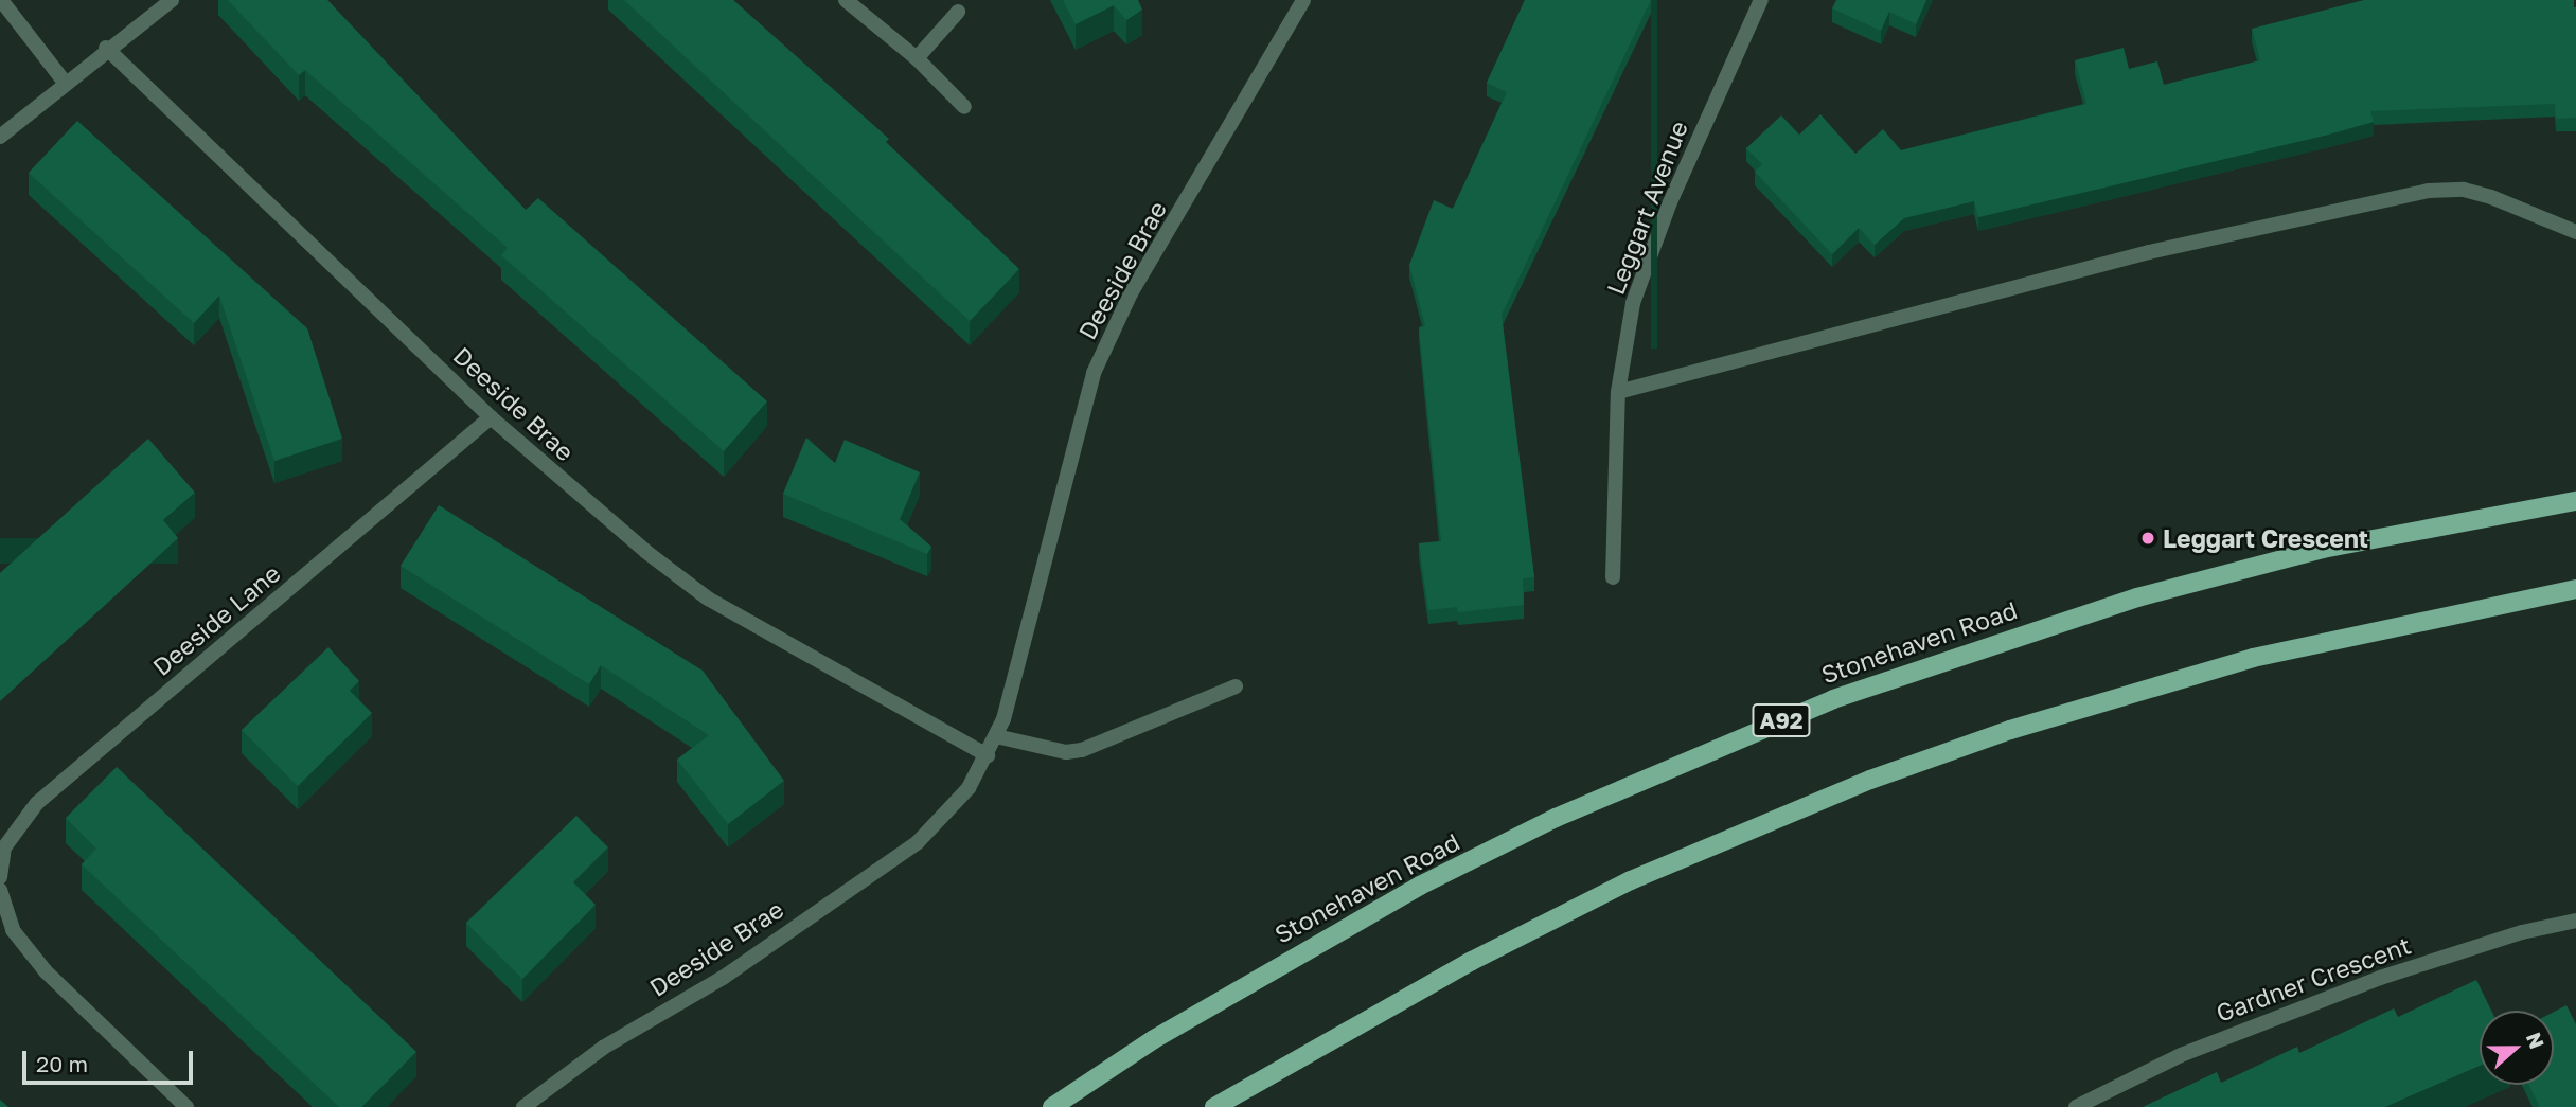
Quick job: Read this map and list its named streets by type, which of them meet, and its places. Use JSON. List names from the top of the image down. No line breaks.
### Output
{"streets":{"main road":["Stonehaven Road","A92"],"street":["Leggart Avenue","Deeside Brae","Deeside Lane","Gardner Crescent"]},"crossings":[["Deeside Brae","Deeside Lane"]],"places":["Leggart Crescent"],"scale_bar":"20 m","north":"right"}
